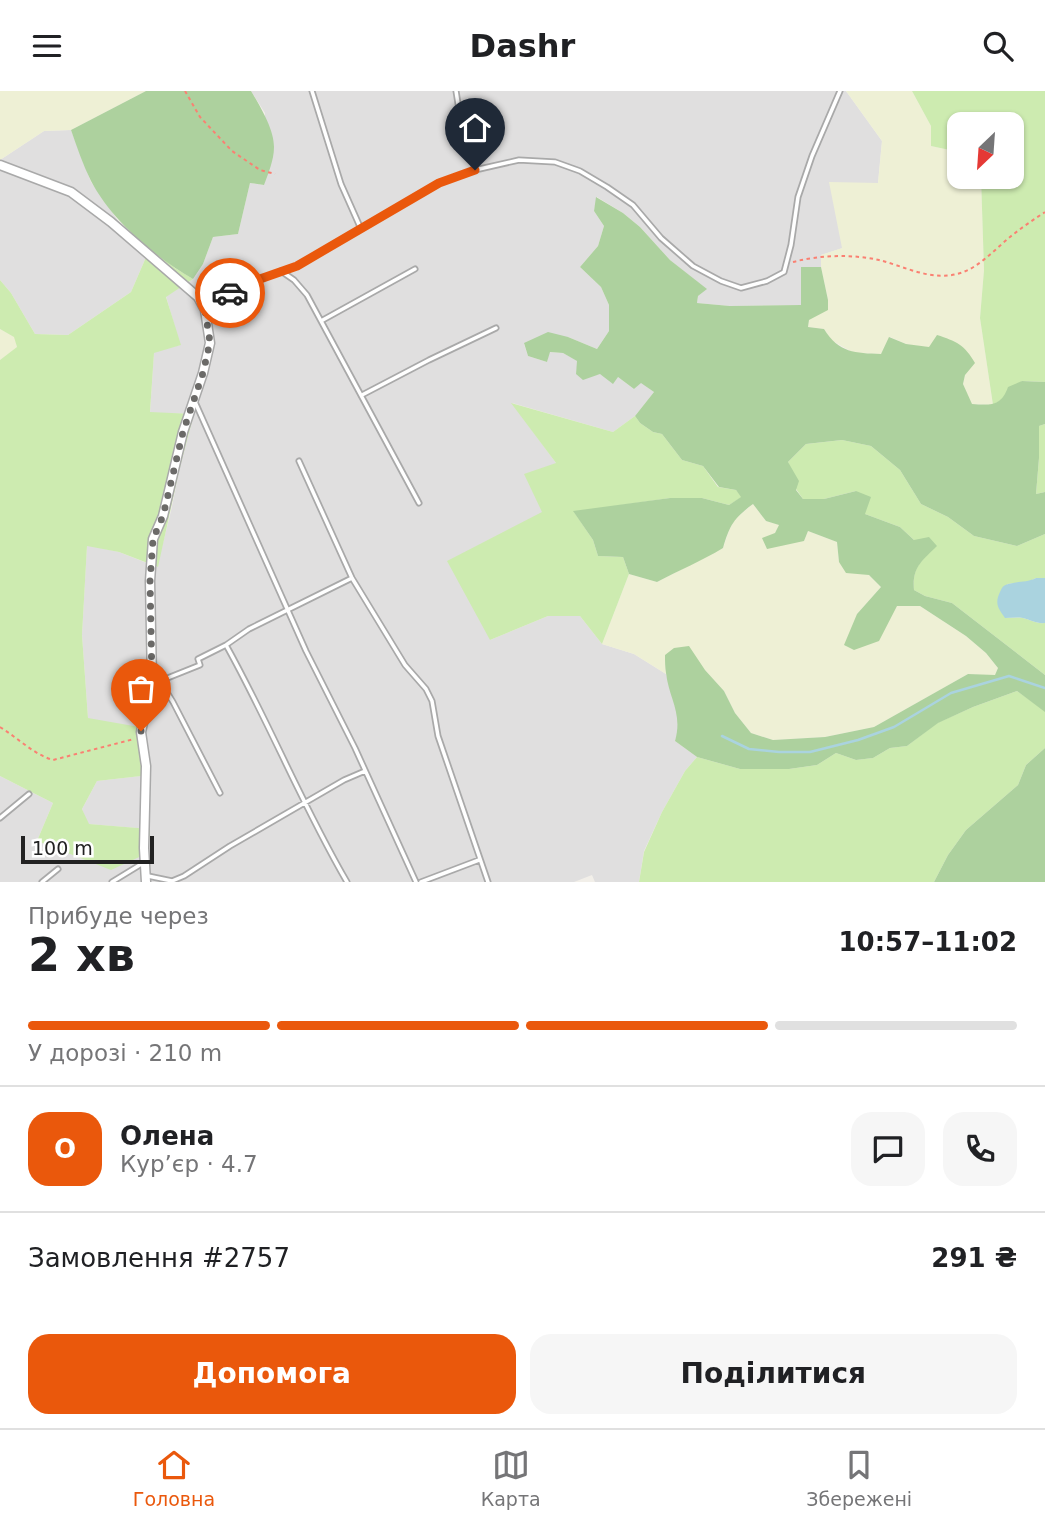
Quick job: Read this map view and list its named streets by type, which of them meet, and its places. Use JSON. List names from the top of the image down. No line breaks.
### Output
{"scale_bar":"100 m","north":"bottom left","page":{"header":"Dashr","scale":"100 m","heading":["2 хв","Прибуде через","10:57–11:02"],"panel":["Олена","Кур’єр · 4.7","Замовлення #2757","291 ₴"],"bar":"У дорозі · 210 m","round":"О","buttons":["Допомога","Поділитися"],"tabs":["Головна","Карта","Збережені"]}}
